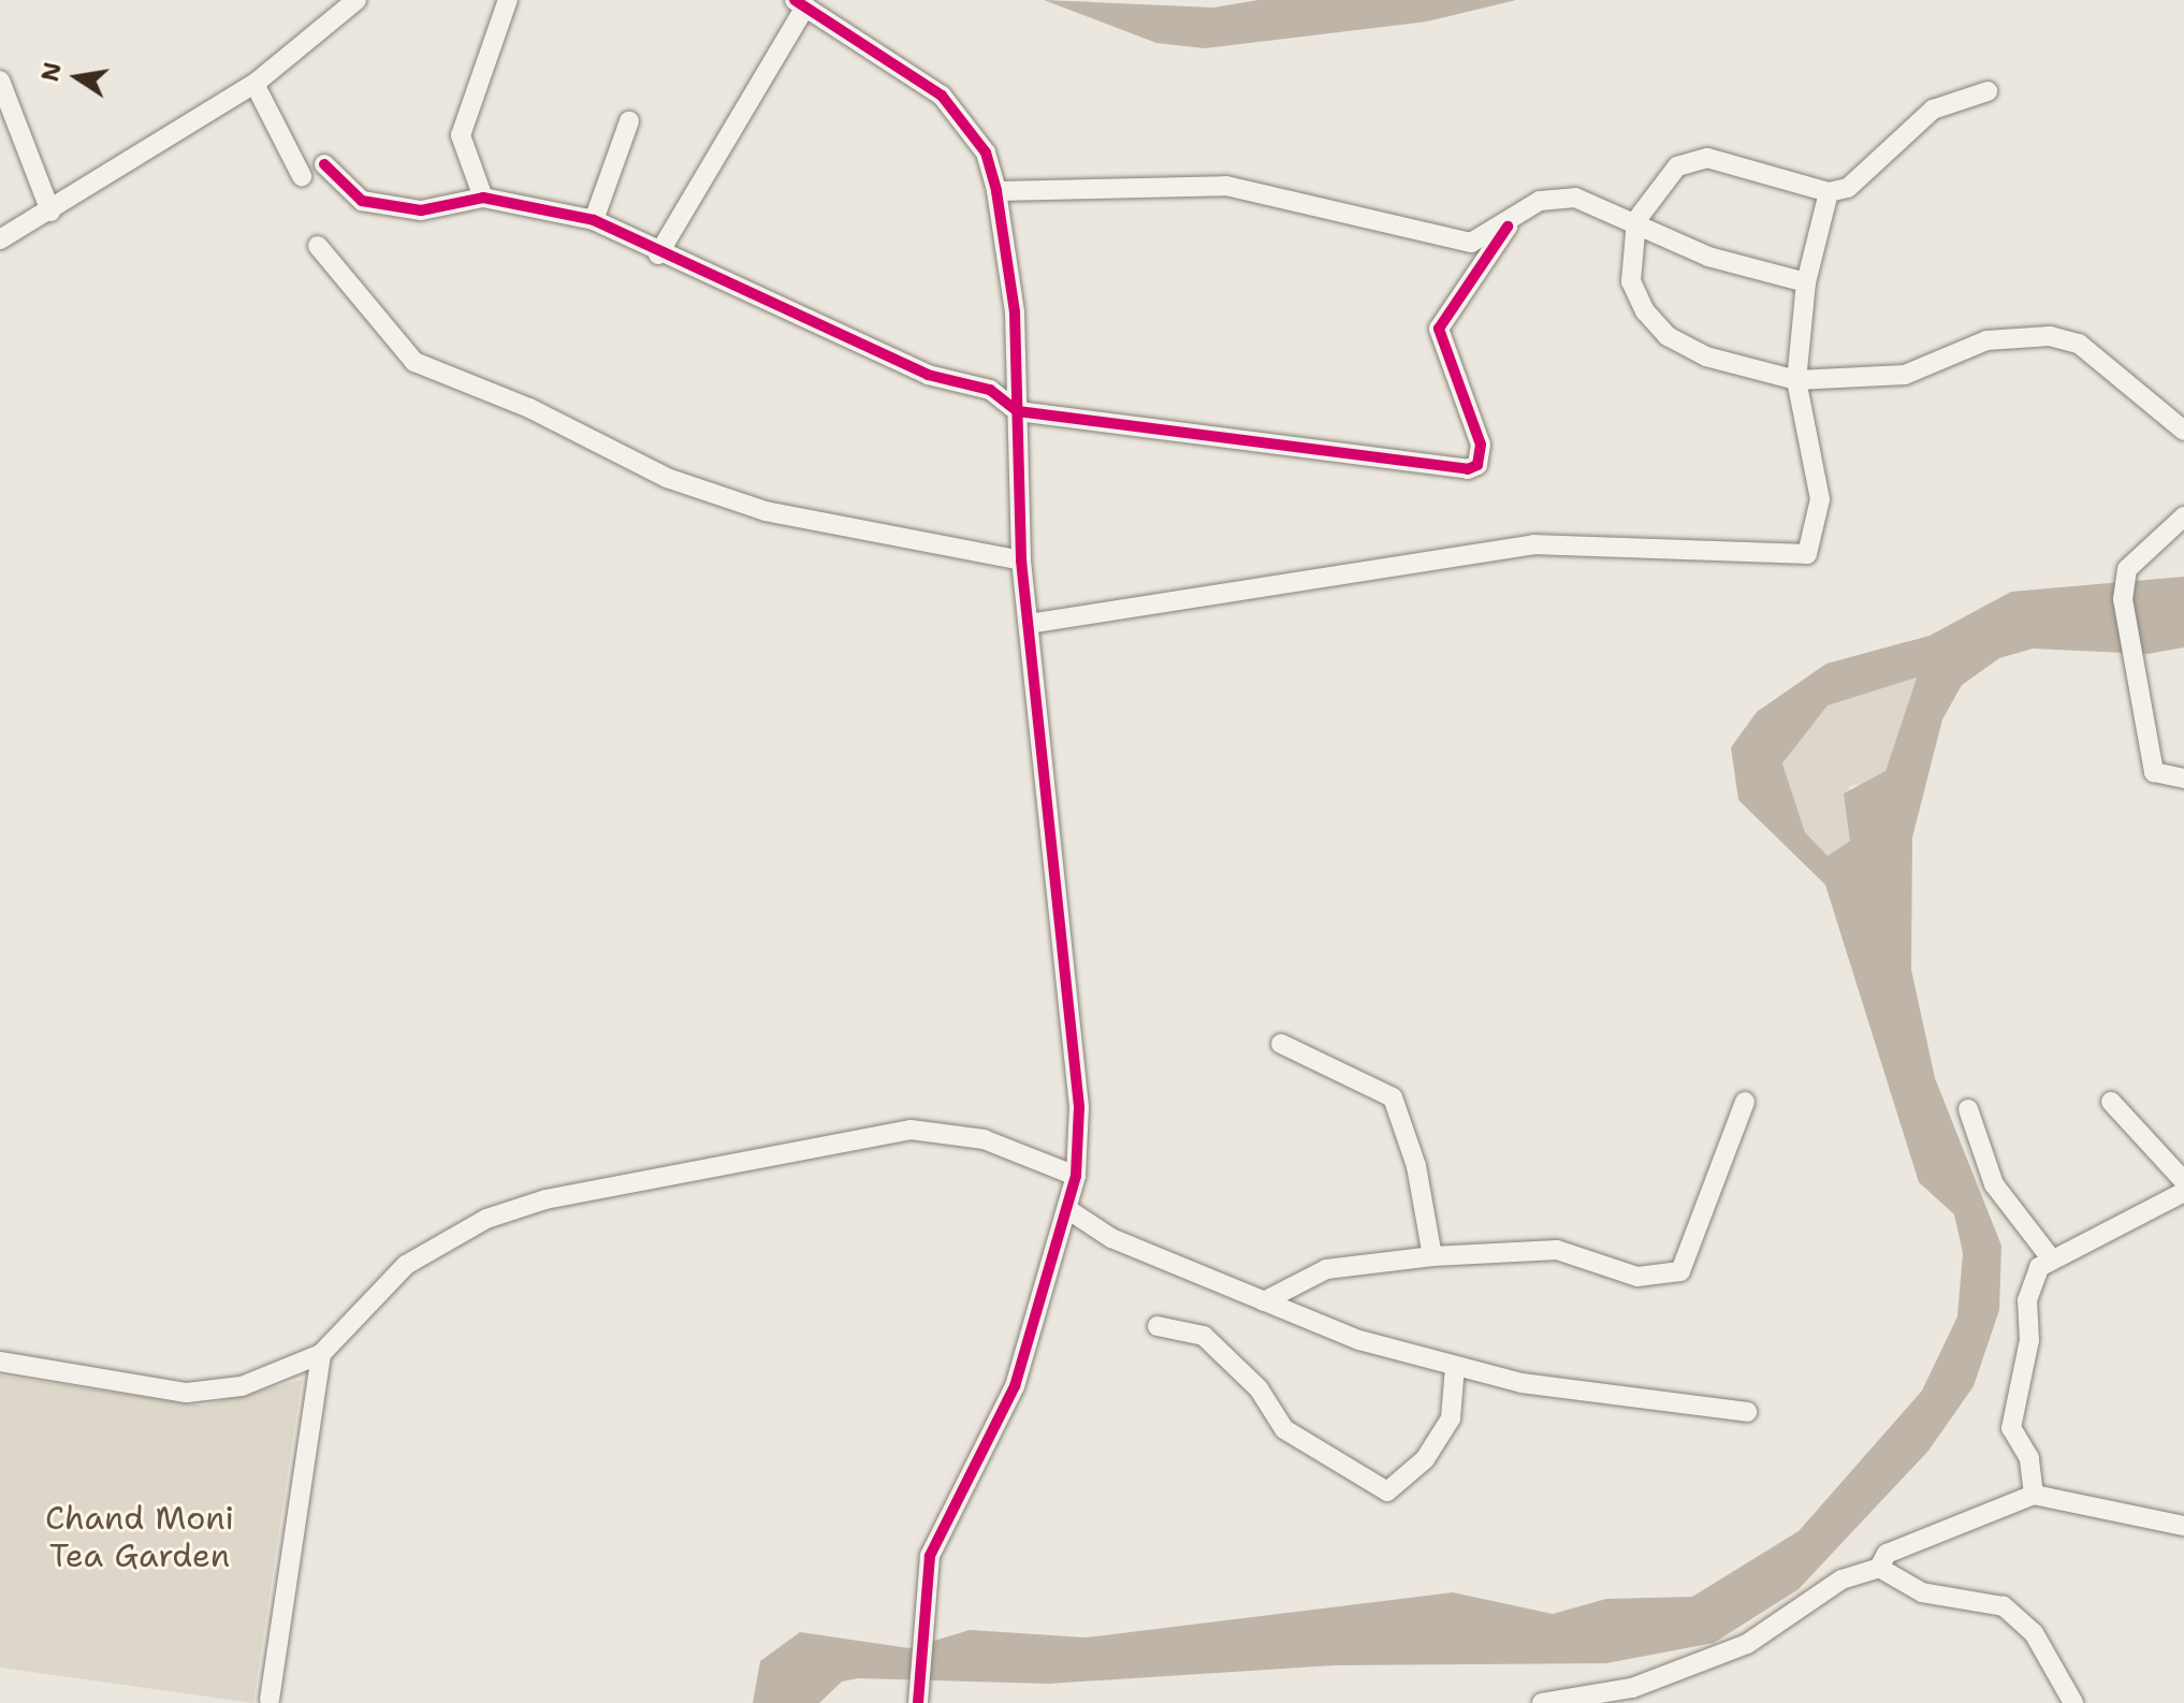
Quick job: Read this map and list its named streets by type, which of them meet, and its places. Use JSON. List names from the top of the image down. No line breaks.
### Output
{"parks":["Chand Moni Tea Garden"],"north":"left"}
